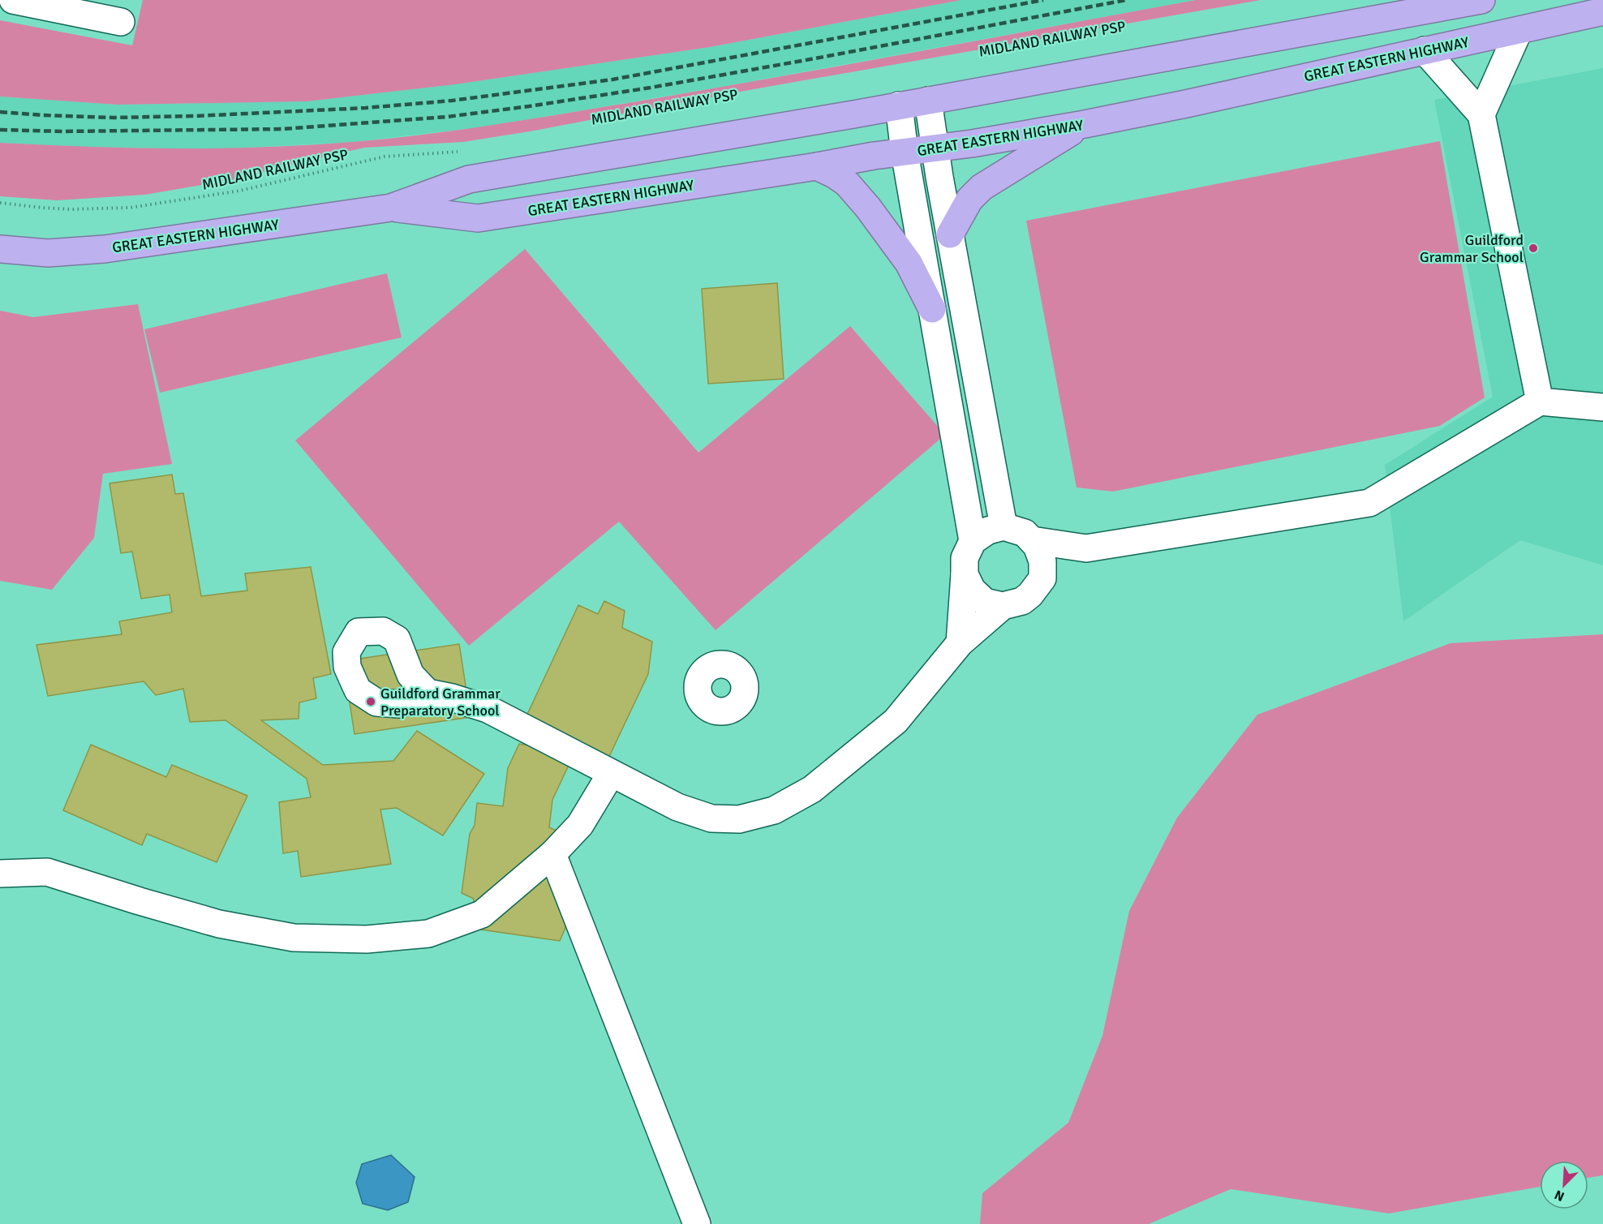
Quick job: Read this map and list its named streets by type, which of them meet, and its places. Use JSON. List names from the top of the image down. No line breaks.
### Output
{"streets":{"highway":["GREAT EASTERN HIGHWAY"],"path":["MIDLAND RAILWAY PSP"]},"places":["Guildford Grammar School","Guildford Grammar Preparatory School"],"north":"bottom left"}
